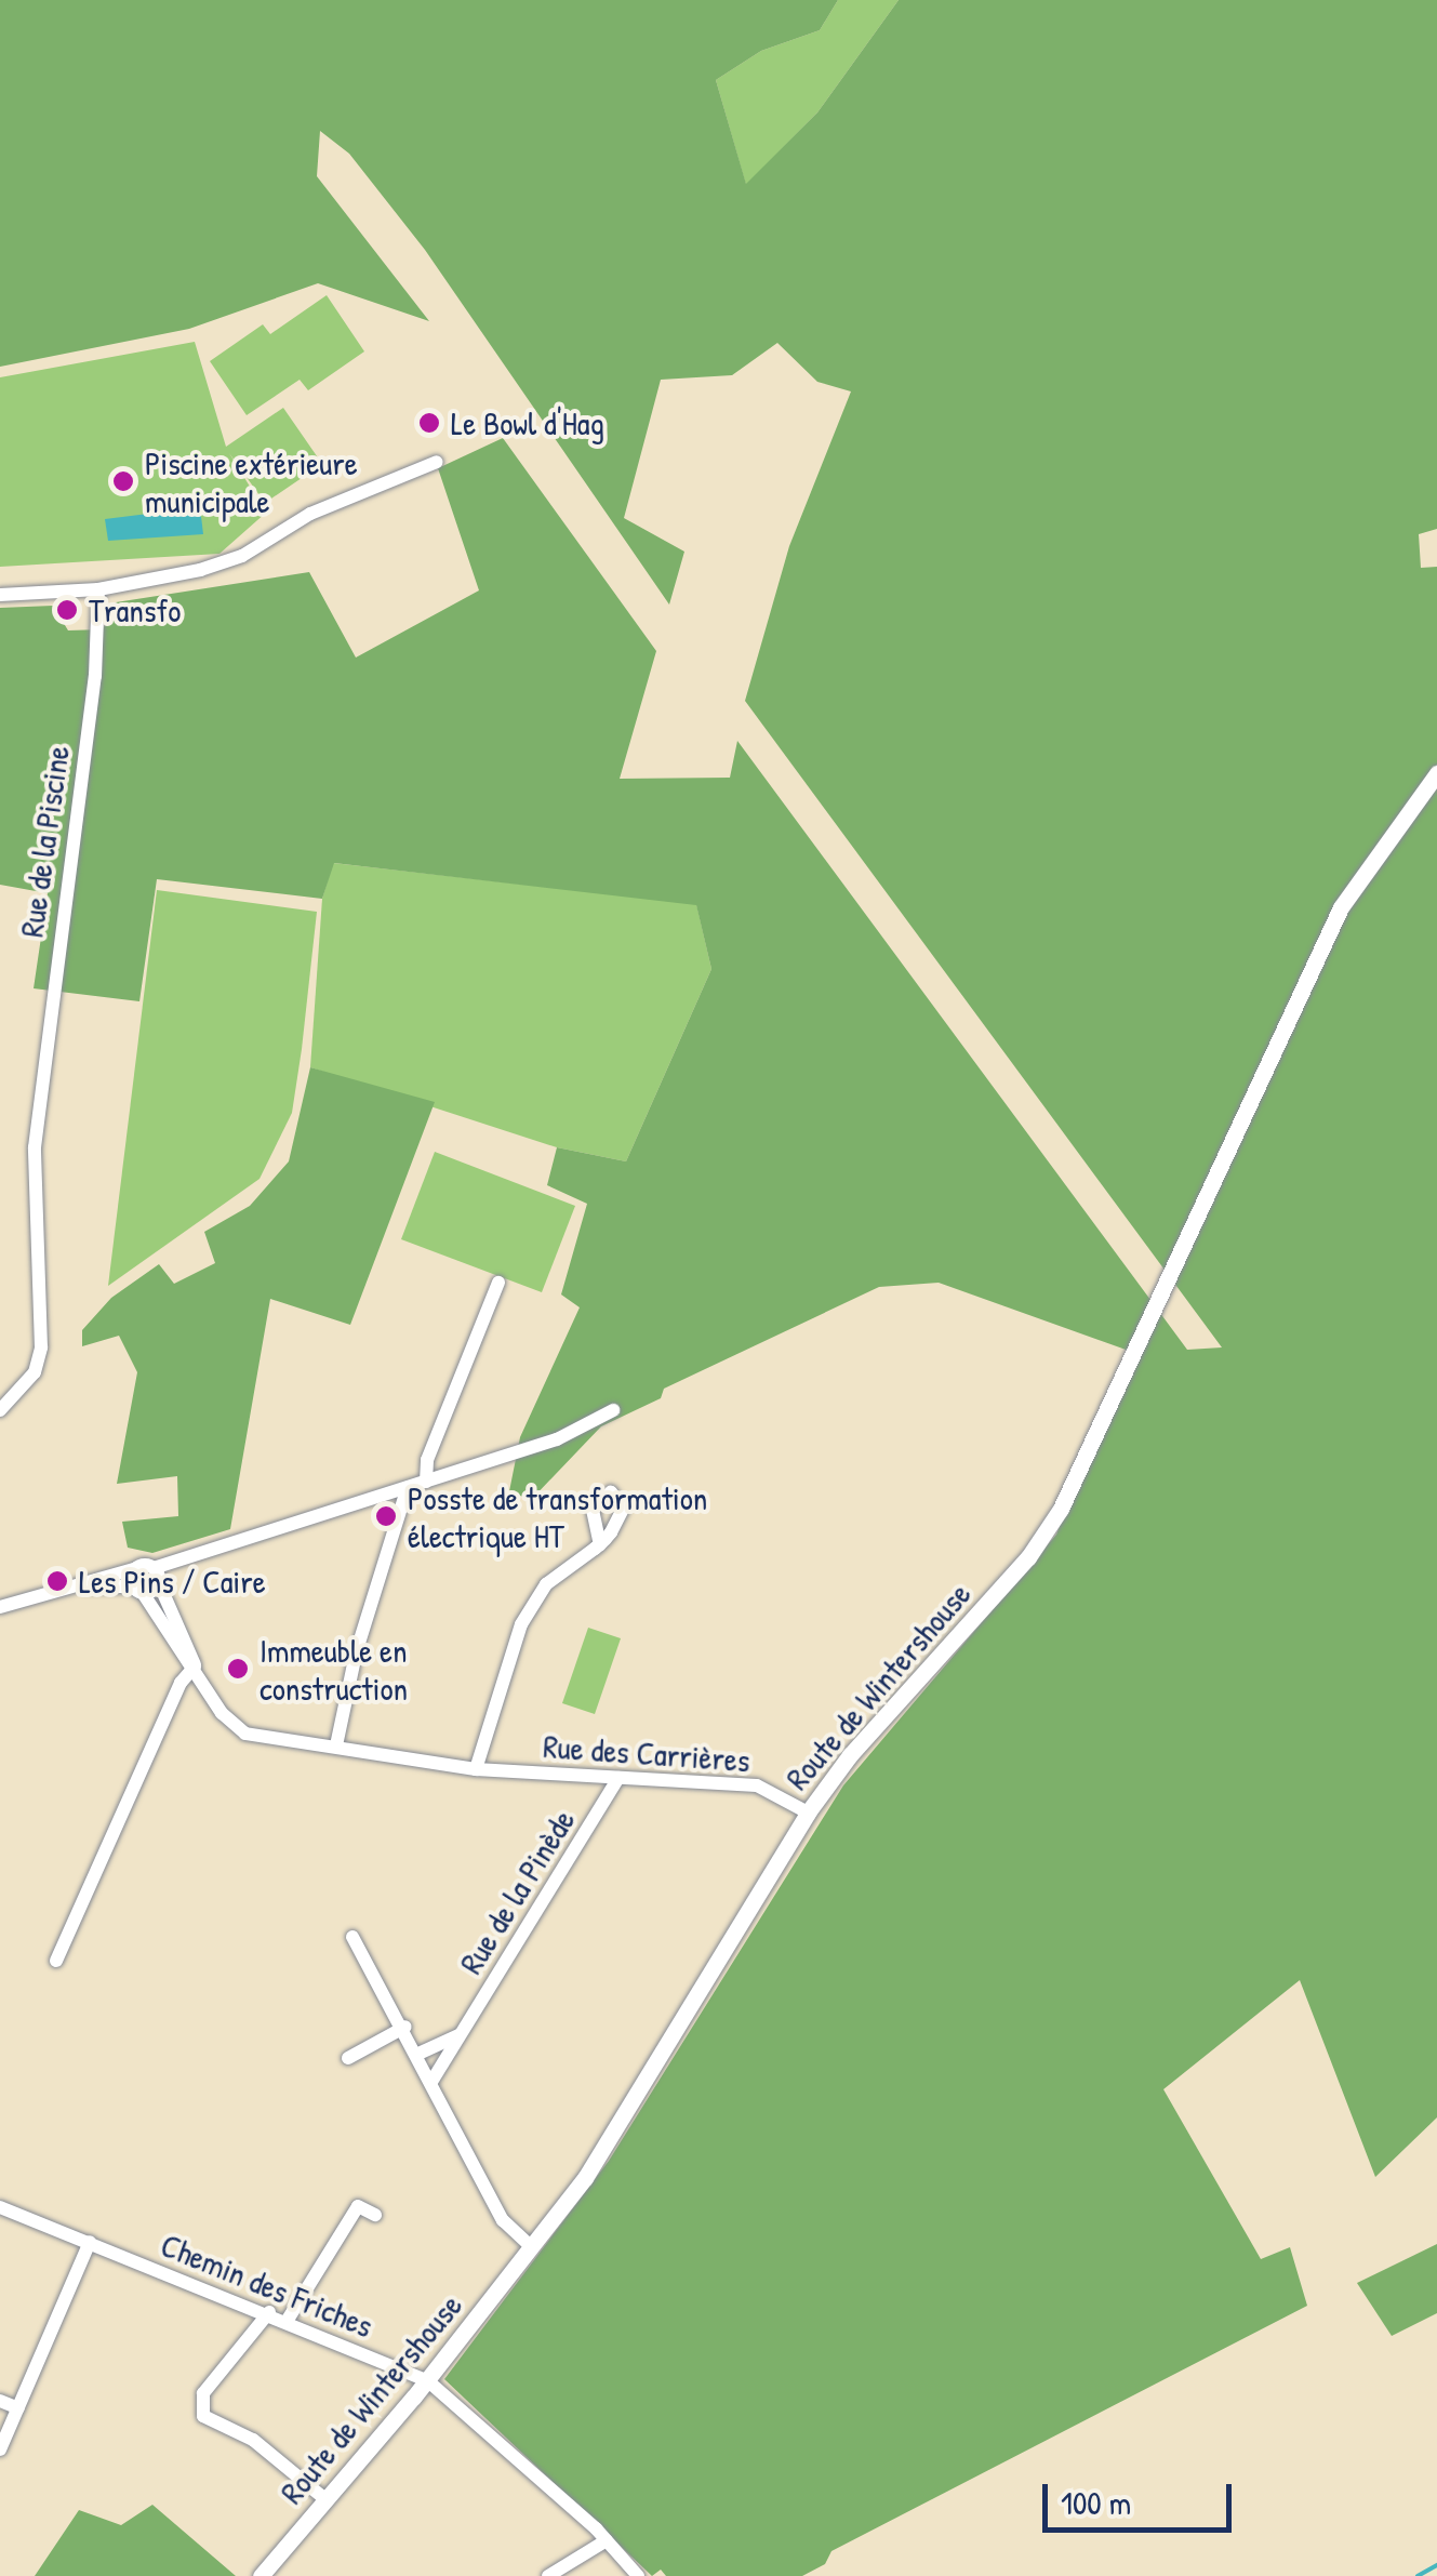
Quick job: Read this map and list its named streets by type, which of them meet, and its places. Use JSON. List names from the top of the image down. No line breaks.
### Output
{"streets":{"street":["Rue de la Piscine","Route de Wintershouse","Rue des Carrières","Rue de la Pinède","Chemin des Friches"]},"crossings":[["Route de Wintershouse","Rue des Carrières"],["Route de Wintershouse","Chemin des Friches"],["Rue des Carrières","Rue de la Pinède"]],"places":["Le Bowl d'Hag","Piscine extérieure municipale","Transfo","Posste de transformation électrique HT","Les Pins / Caire","Immeuble en construction"],"scale_bar":"100 m"}
